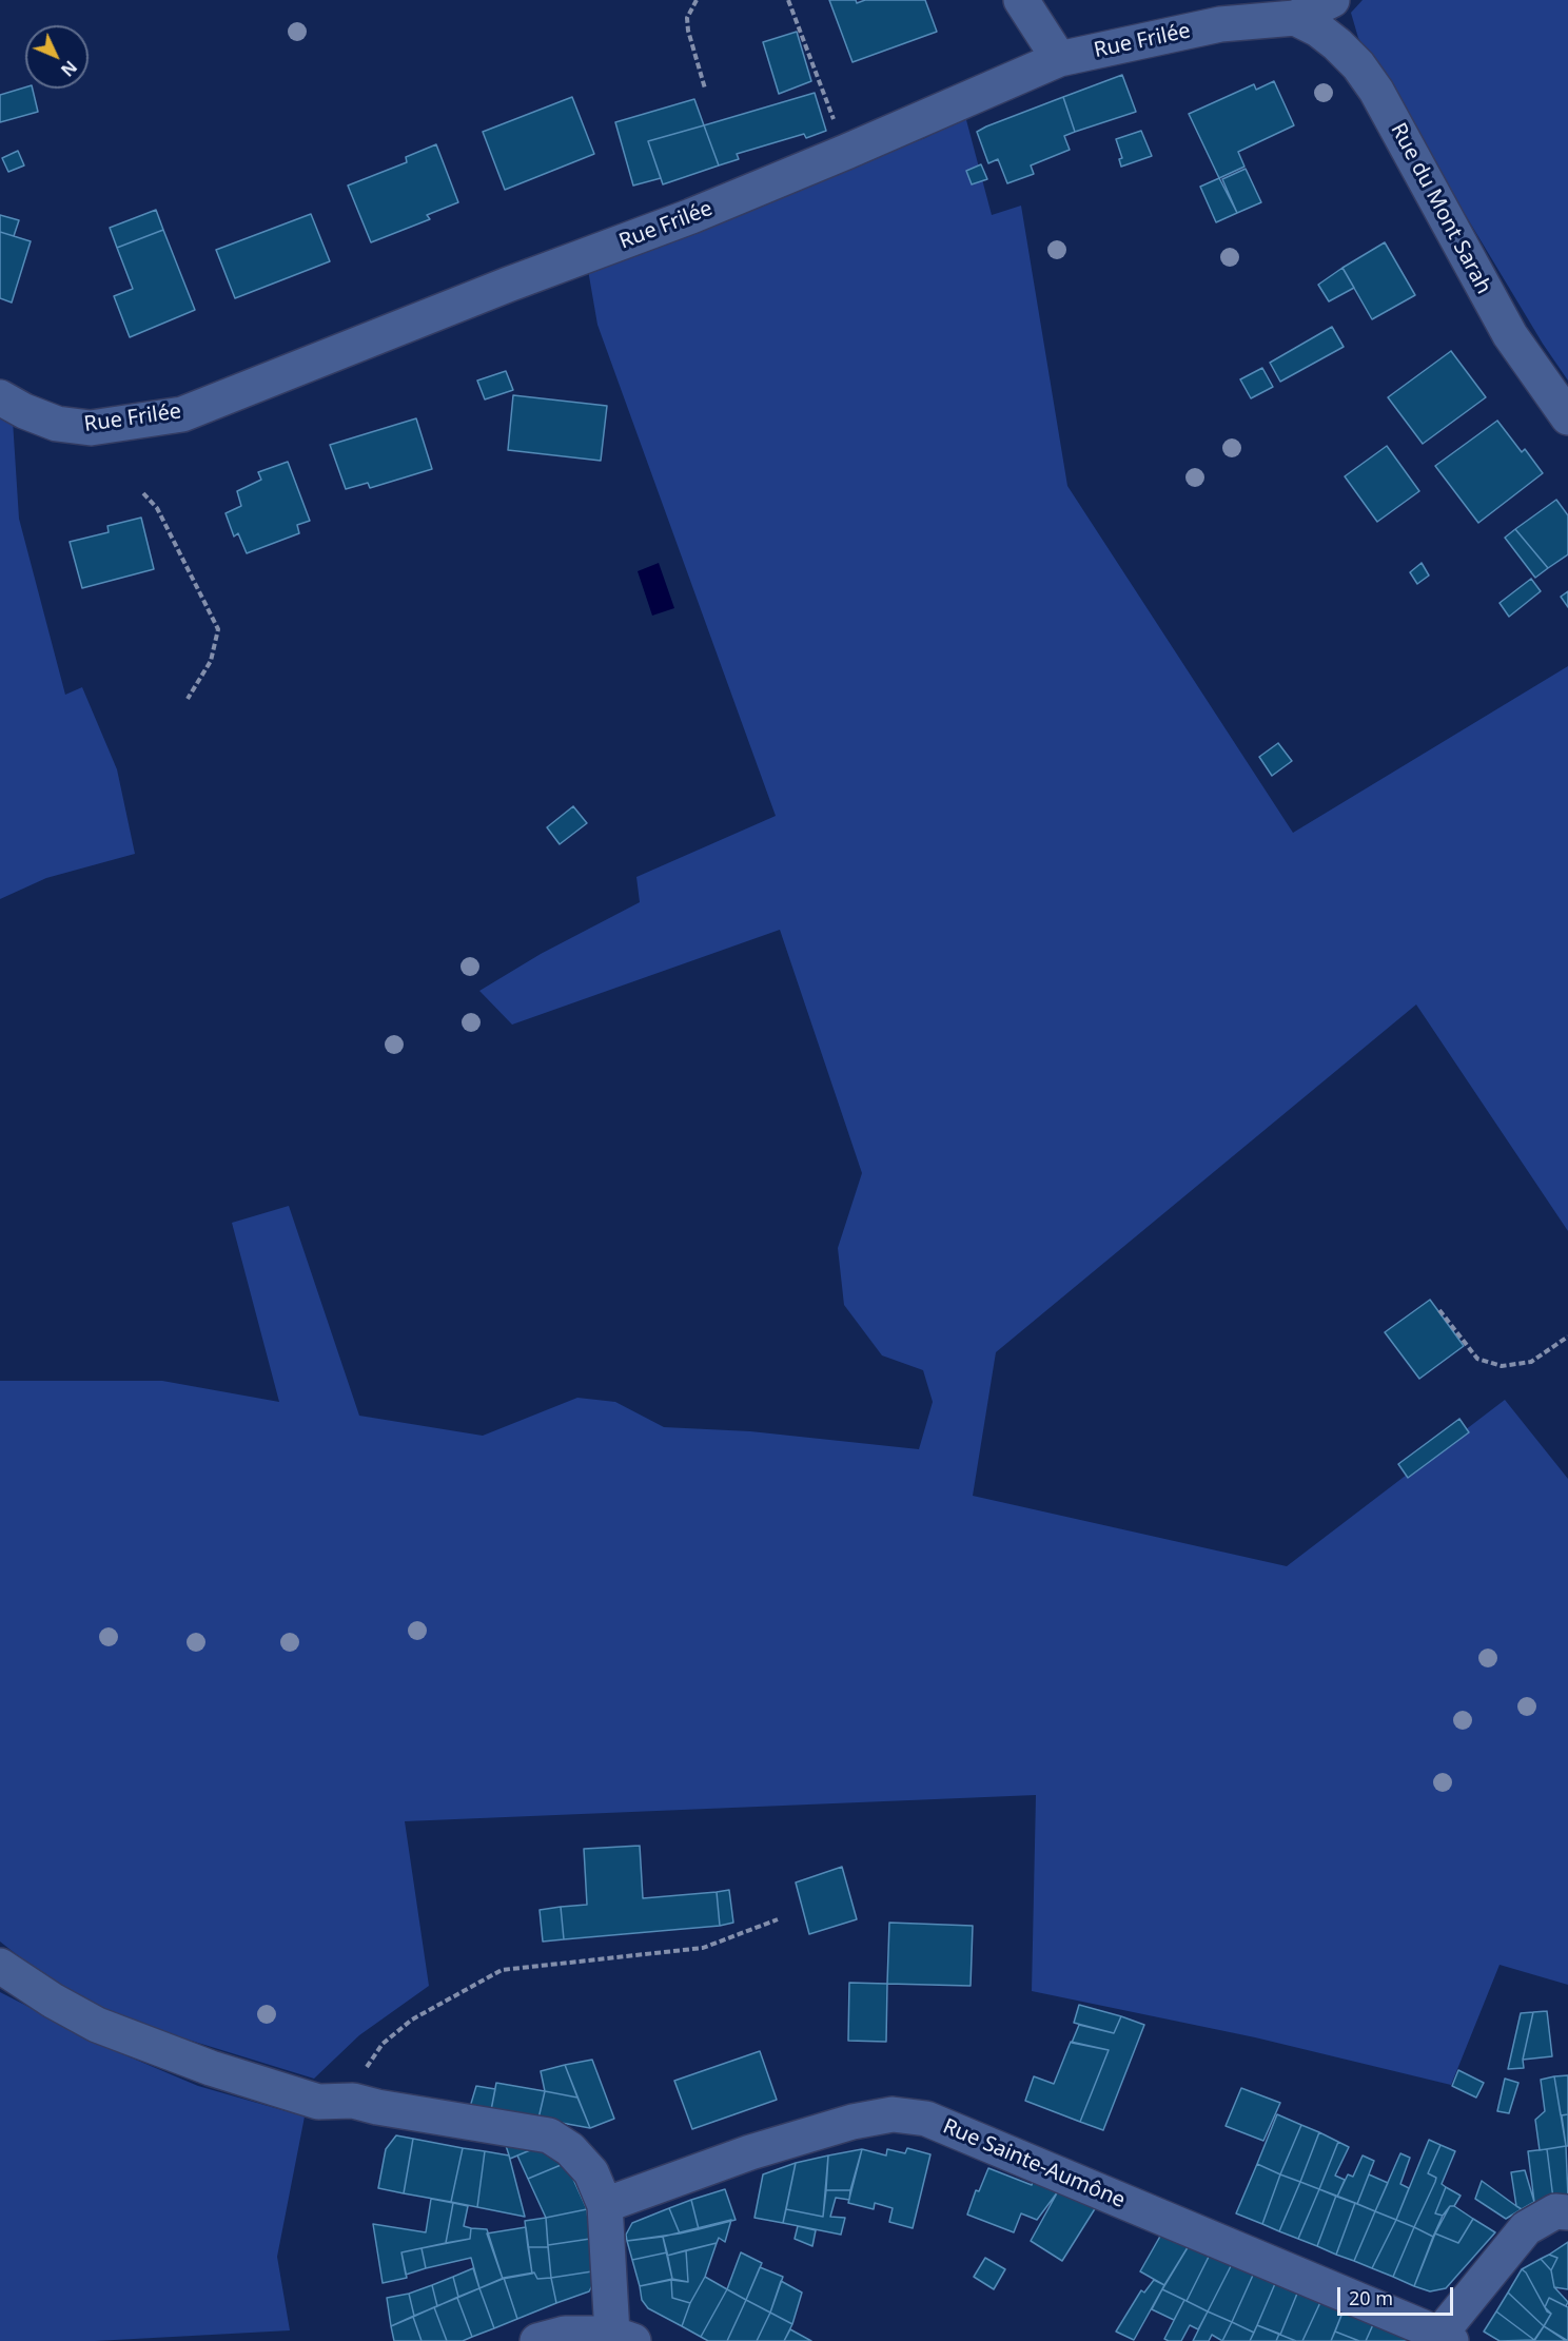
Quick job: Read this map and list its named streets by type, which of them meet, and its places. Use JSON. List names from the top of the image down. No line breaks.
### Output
{"streets":{"street":["Rue Frilée","Rue du Mont Sarah","Rue Sainte-Aumône"]},"crossings":[["Rue Frilée","Rue du Mont Sarah"]],"scale_bar":"20 m","north":"bottom right"}
